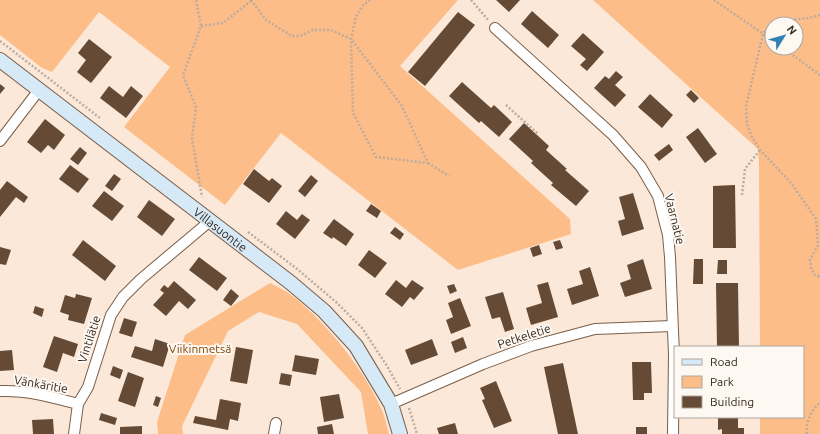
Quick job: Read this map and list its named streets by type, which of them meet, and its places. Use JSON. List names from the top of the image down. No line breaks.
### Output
{"streets":{"street":["Vaarnatie","Villasuontie","Petkeletie","Vintilätie","Vänkäritie"]},"crossings":[["Vaarnatie","Petkeletie"],["Villasuontie","Petkeletie"],["Villasuontie","Vintilätie"],["Vintilätie","Vänkäritie"]],"parks":["Viikinmetsä"],"legend":["Road","Park","Building"],"north":"top right"}
